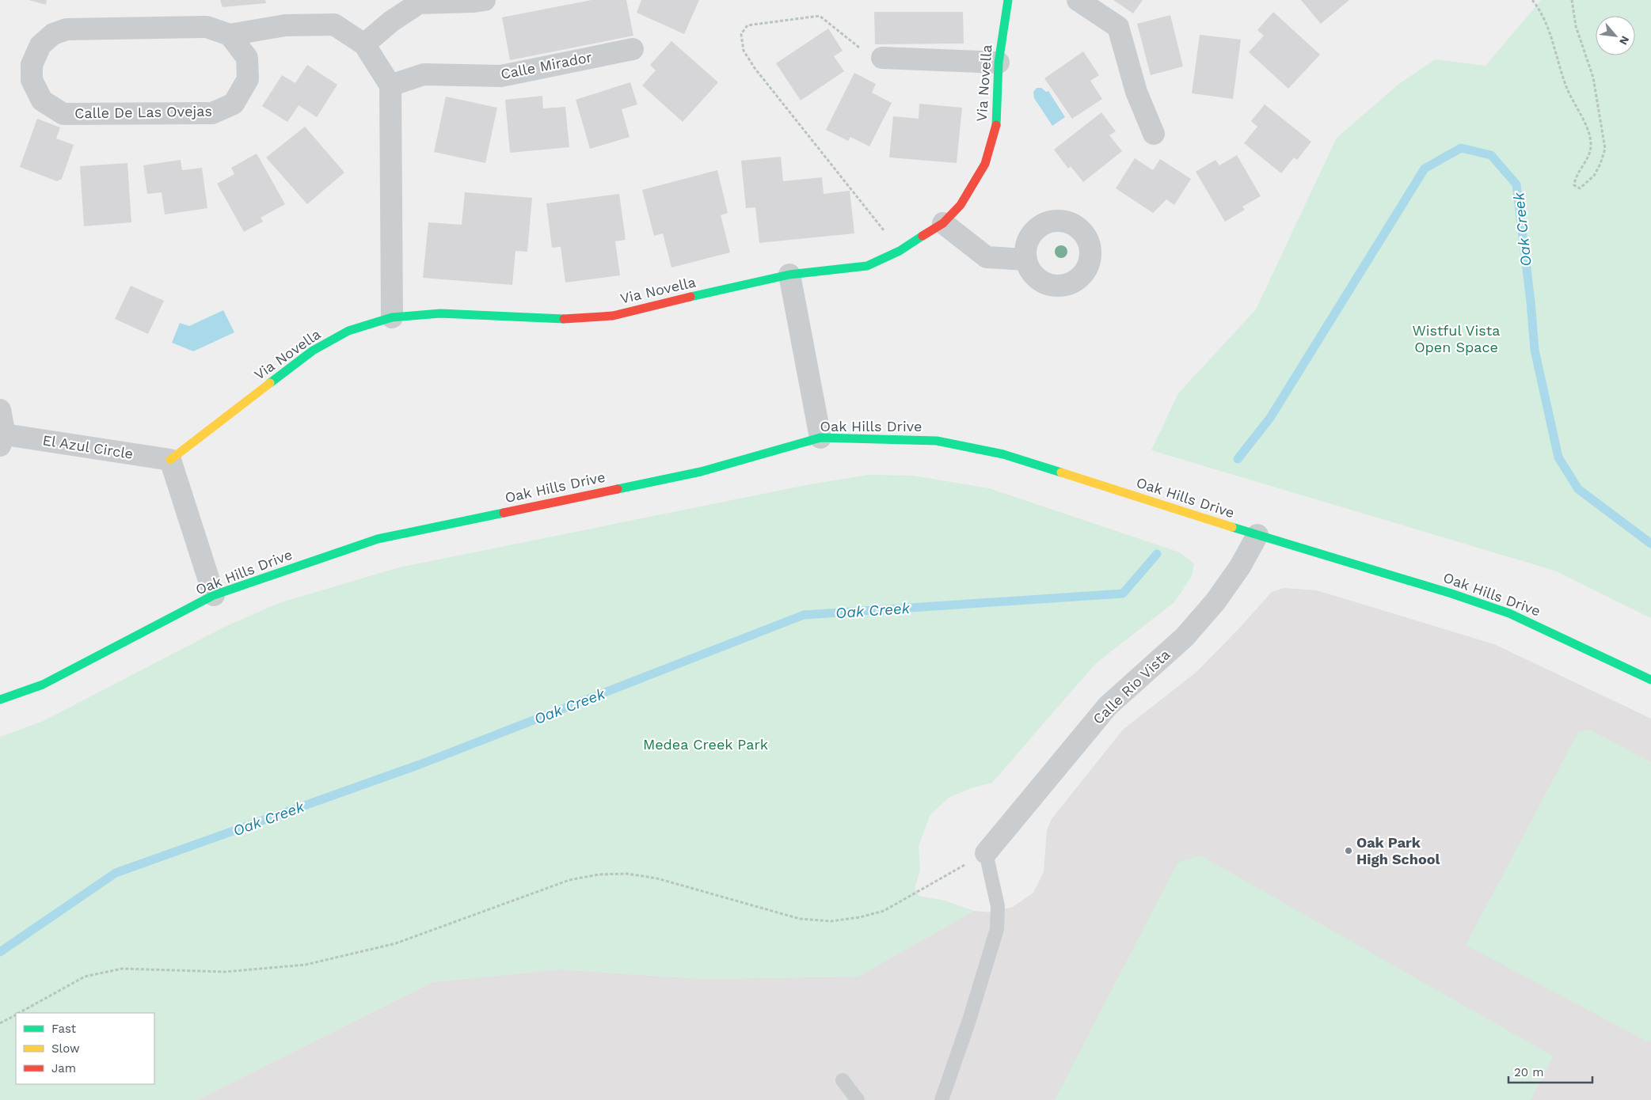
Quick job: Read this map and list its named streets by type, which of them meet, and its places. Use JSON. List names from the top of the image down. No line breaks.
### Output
{"streets":{"street":["Calle Mirador","Via Novella","Calle De Las Ovejas","Oak Hills Drive","El Azul Circle","Calle Rio Vista"]},"crossings":[["Calle Mirador","Calle De Las Ovejas"],["Via Novella","El Azul Circle"],["Oak Hills Drive","Calle Rio Vista"]],"water":["Oak Creek"],"parks":["Wistful Vista Open Space","Medea Creek Park"],"places":["Oak Park High School"],"legend":["Fast","Slow","Jam"],"scale_bar":"20 m","north":"bottom right"}
